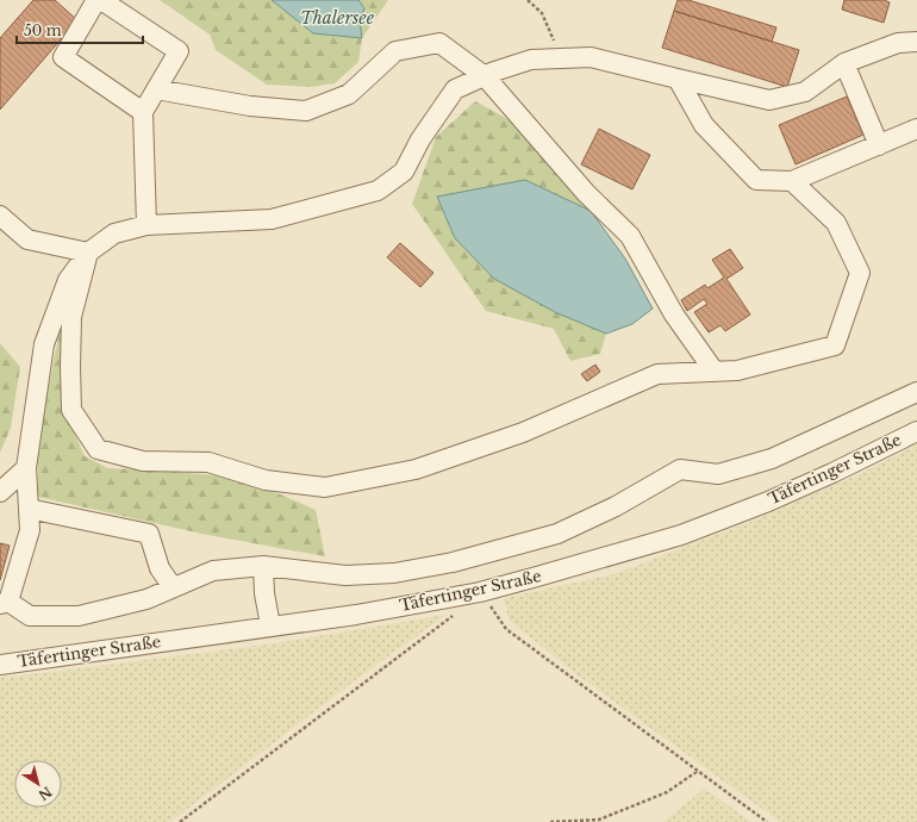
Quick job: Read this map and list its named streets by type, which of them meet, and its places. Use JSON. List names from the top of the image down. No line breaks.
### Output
{"streets":{"street":["Täfertinger Straße"]},"water":["Thalersee"],"scale_bar":"50 m","north":"bottom right"}
